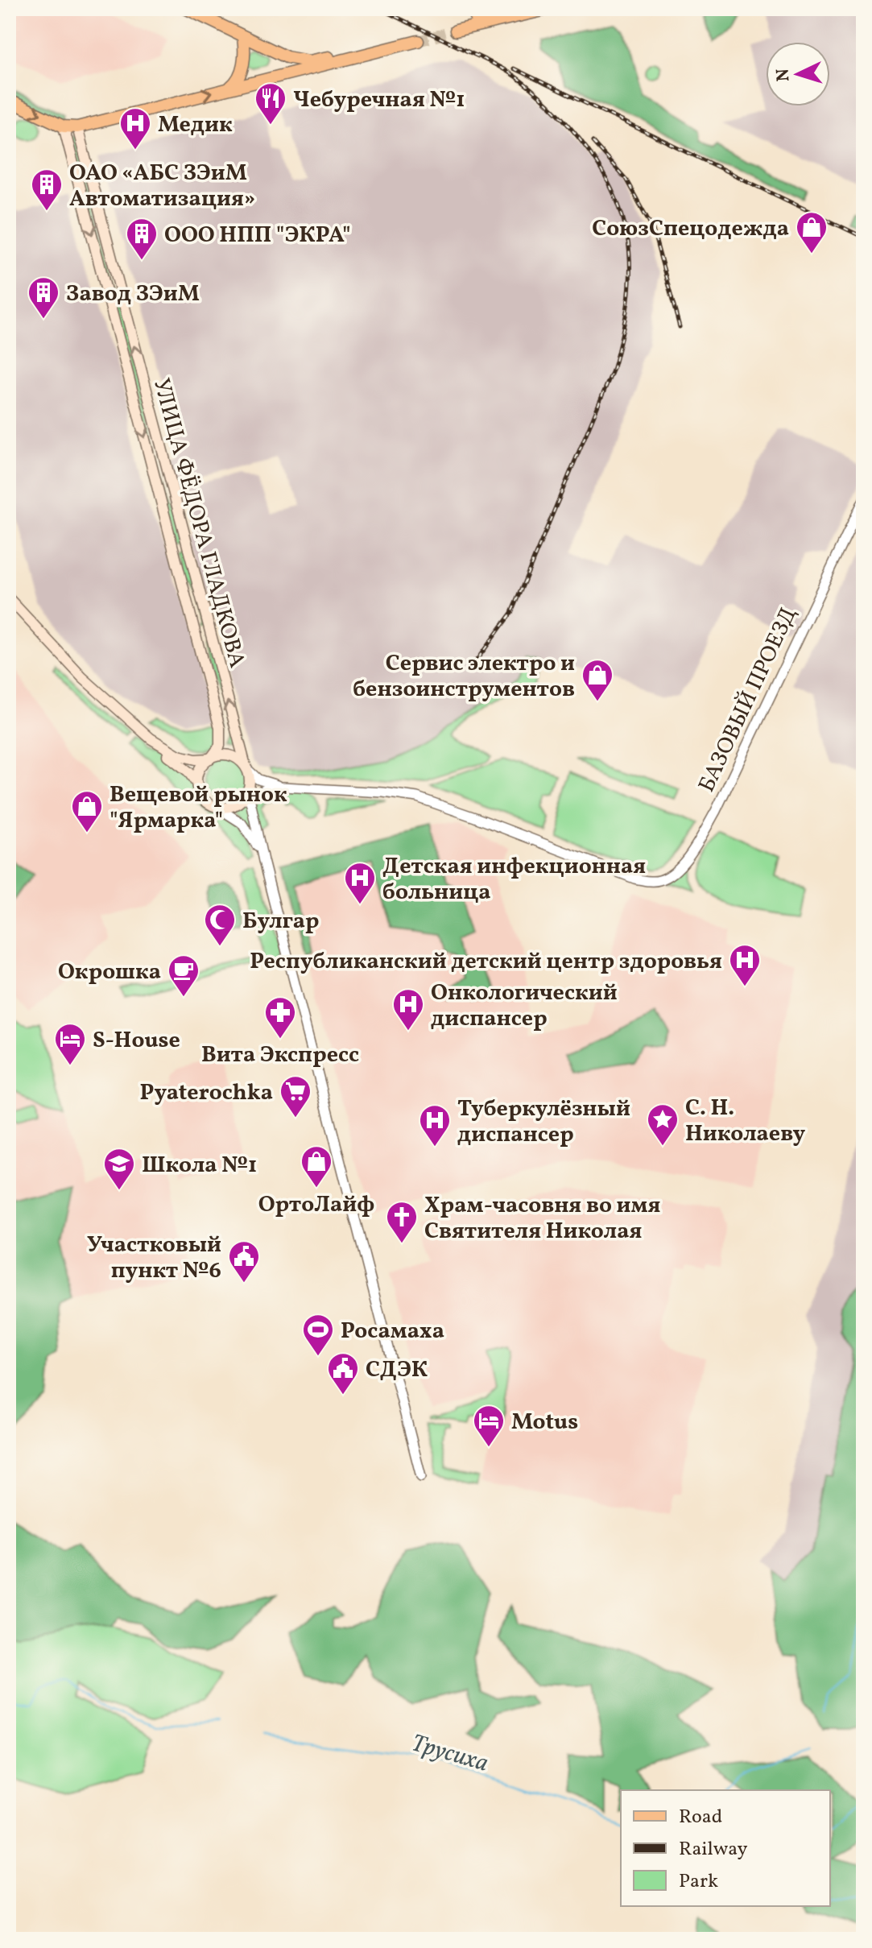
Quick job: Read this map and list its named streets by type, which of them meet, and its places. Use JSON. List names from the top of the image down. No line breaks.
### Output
{"streets":{"main road":["УЛИЦА ФЁДОРА ГЛАДКОВА"],"street":["БАЗОВЫЙ ПРОЕЗД"]},"water":["Трусиха"],"places":{"restaurant":["Чебуречная №1"],"hospital":["Медик","Детская инфекционная больница","Республиканский детский центр здоровья","Онкологический диспансер","Туберкулёзный диспансер"],"building":["ОАО «АБС ЗЭиМ Автоматизация»","ООО НПП \"ЭКРА\"","Завод ЗЭиМ"],"shop":["СоюзСпецодежда","Сервис электро и бензоинструментов","Вещевой рынок \"Ярмарка\"","ОртоЛайф"],"mosque":["Булгар"],"cafe":["Окрошка"],"pharmacy":["Вита Экспресс"],"hotel":["S-House","Motus"],"supermarket":["Pyaterochka"],"place":["С. Н. Николаеву"],"school or university":["Школа №1"],"church":["Храм-часовня во имя Святителя Николая"],"public building":["Участковый пункт №6","СДЭК"],"sports":["Росамаха"]},"legend":["Road","Railway","Park"],"north":"left"}
